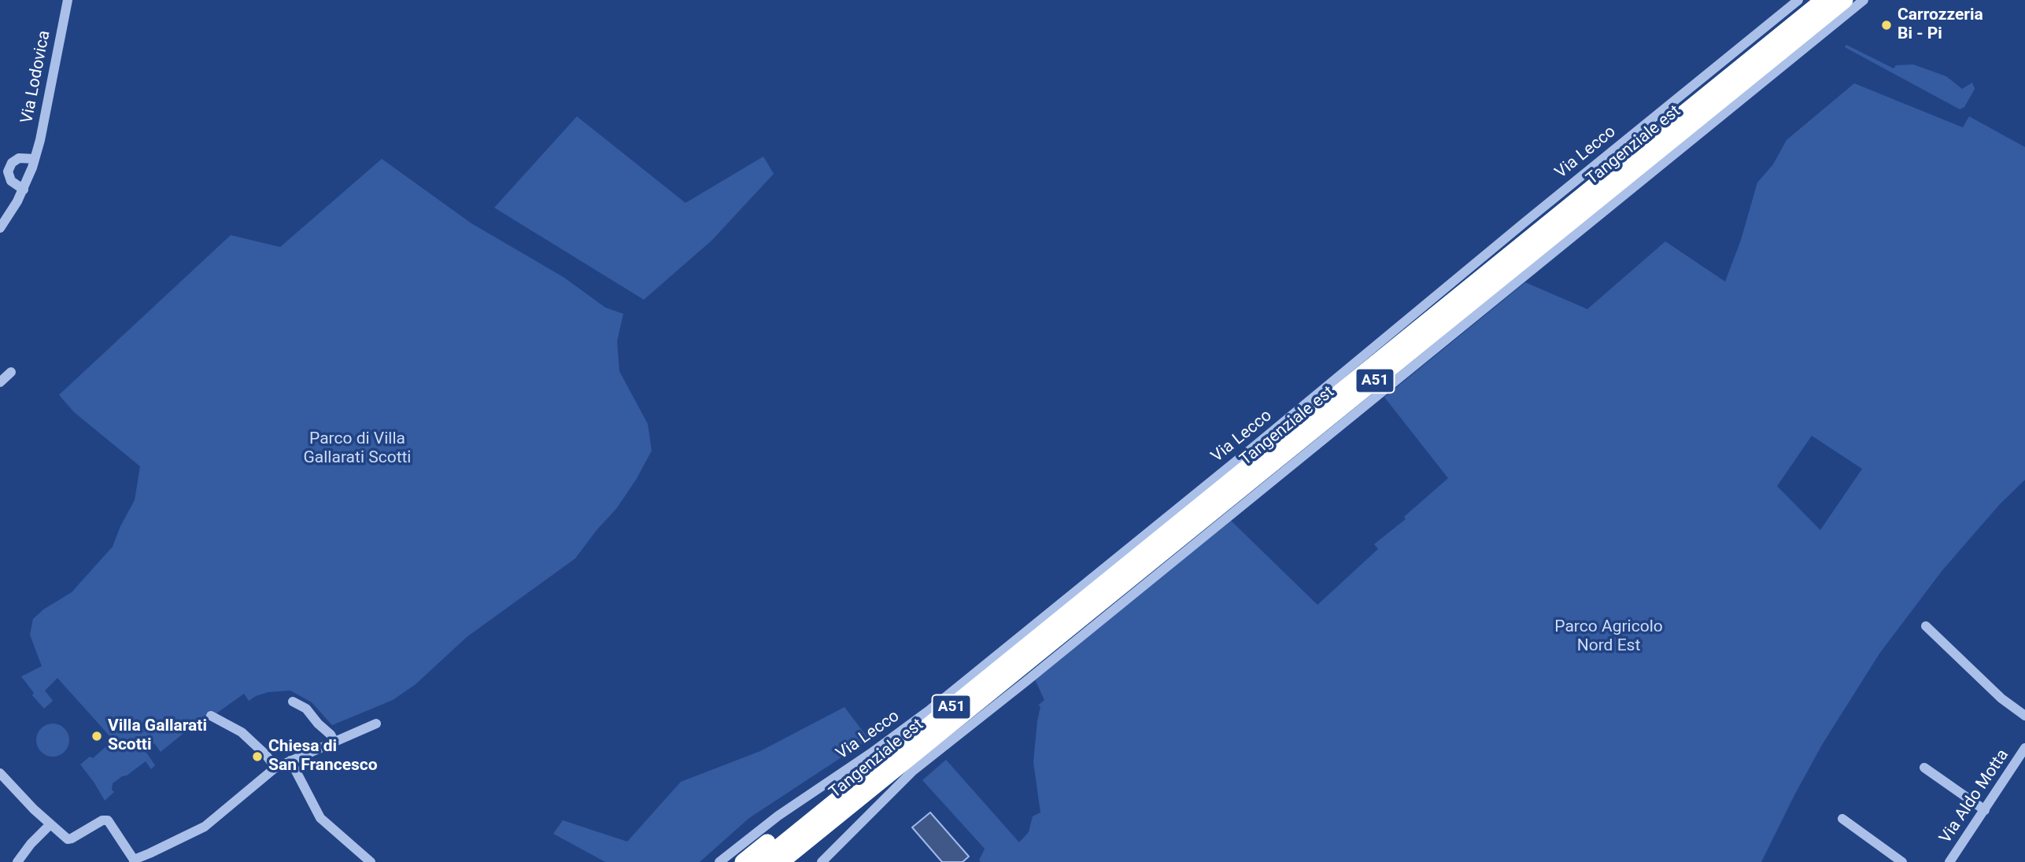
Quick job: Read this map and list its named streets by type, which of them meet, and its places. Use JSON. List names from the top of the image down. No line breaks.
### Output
{"streets":{"highway":["Tangenziale est","A51"],"street":["Via Lodovica","Via Lecco","Via Aldo Motta"]},"parks":["Parco di Villa Gallarati Scotti","Parco Agricolo Nord Est"],"places":["Carrozzeria Bi - Pi","Villa Gallarati Scotti","Chiesa di San Francesco"]}
